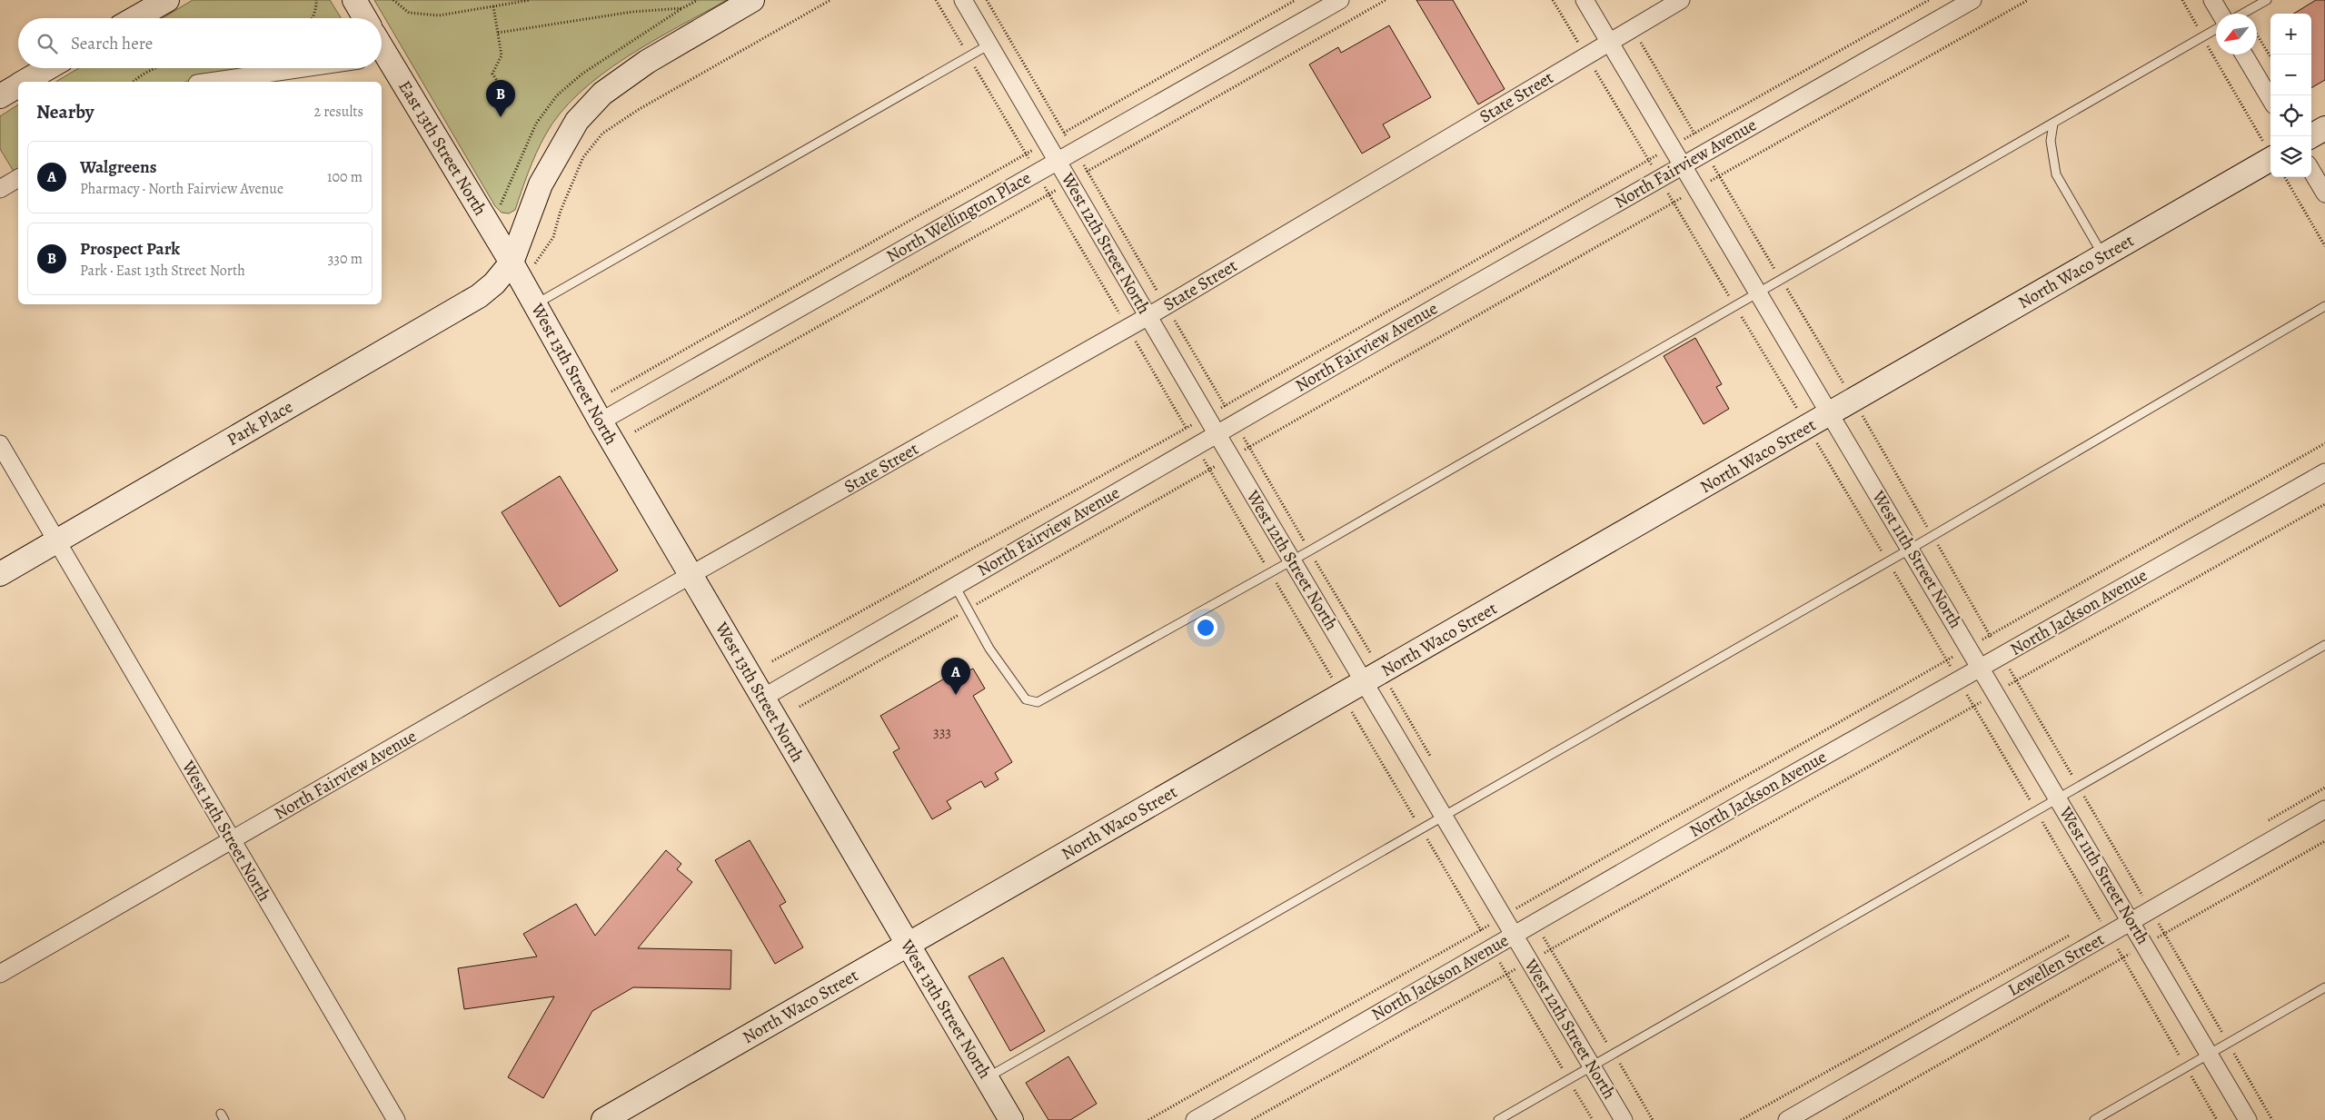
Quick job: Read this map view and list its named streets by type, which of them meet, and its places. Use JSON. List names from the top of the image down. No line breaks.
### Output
{"streets":{"street":["State Street","East 13th Street North","North Fairview Avenue","North Wellington Place","West 12th Street North","North Waco Street","West 13th Street North","Park Place","West 11th Street North","North Jackson Avenue","West 14th Street North","Lewellen Street"]},"crossings":[["State Street","North Fairview Avenue"],["State Street","West 12th Street North"],["State Street","West 13th Street North"],["State Street","West 11th Street North"],["East 13th Street North","West 13th Street North"],["East 13th Street North","Park Place"],["North Fairview Avenue","West 12th Street North"],["North Fairview Avenue","West 13th Street North"],["North Fairview Avenue","West 11th Street North"],["North Fairview Avenue","West 14th Street North"],["North Wellington Place","West 12th Street North"],["North Wellington Place","West 13th Street North"],["West 12th Street North","North Waco Street"],["West 12th Street North","North Jackson Avenue"],["North Waco Street","West 13th Street North"],["North Waco Street","West 11th Street North"],["West 13th Street North","Park Place"],["Park Place","West 14th Street North"],["West 11th Street North","North Jackson Avenue"],["West 11th Street North","Lewellen Street"]],"house_numbers":["333"],"north":"bottom left","page":{"map_buttons":["+","−"],"search":"Search here","pins":["B","A"],"heading":["Nearby","2 results"],"list":[{"mark":"A","name":"Walgreens","note":"Pharmacy · North Fairview Avenue","value":"100 m"},{"mark":"B","name":"Prospect Park","note":"Park · East 13th Street North","value":"330 m"}]}}
